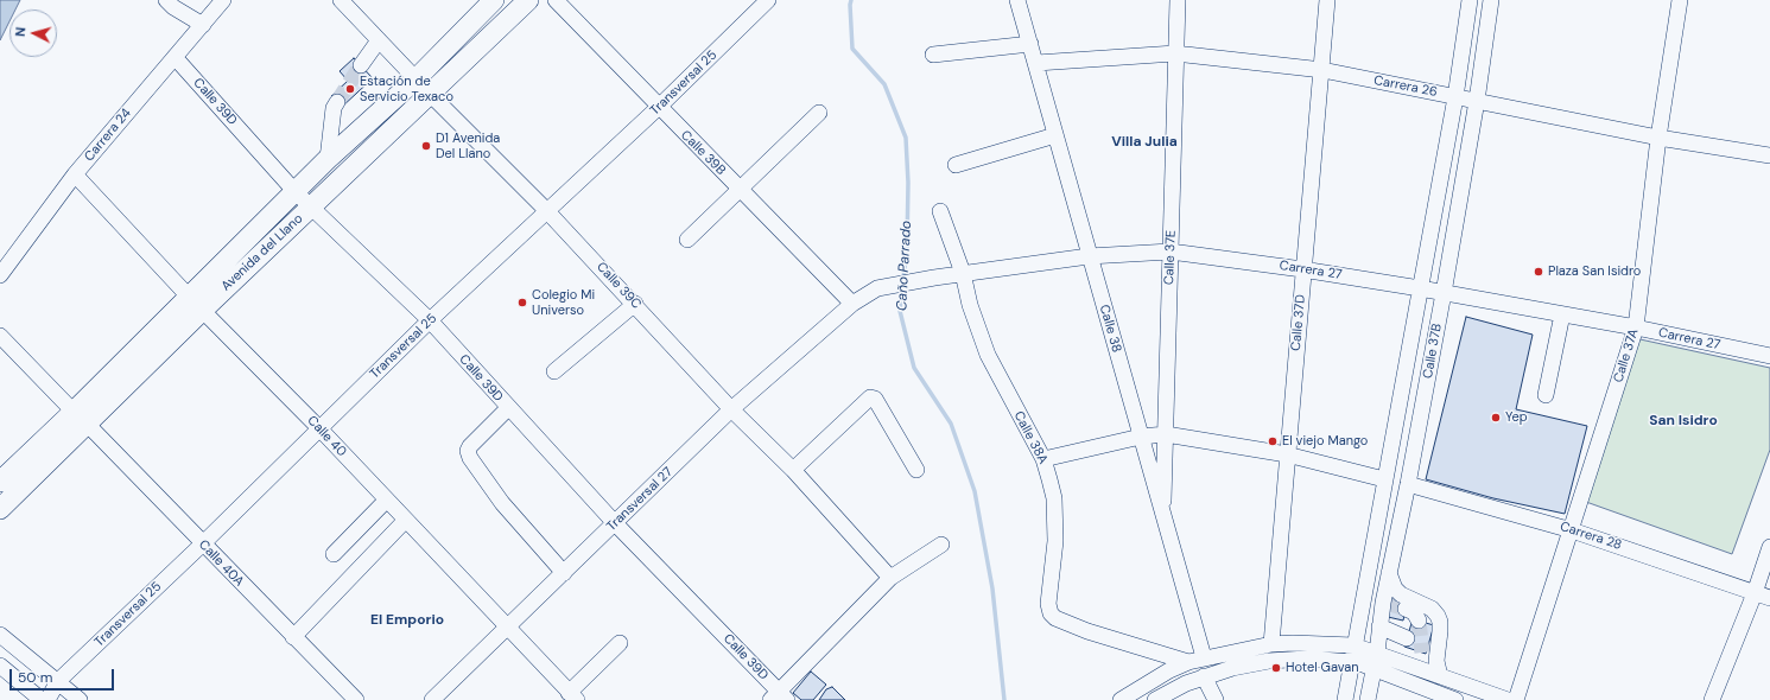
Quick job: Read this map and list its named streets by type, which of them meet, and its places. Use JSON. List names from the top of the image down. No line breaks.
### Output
{"streets":{"main road":["Avenida del Llano"],"street":["Transversal 25","Carrera 26","Calle 39D","Carrera 24","Calle 39B","Calle 37E","Carrera 27","Calle 39C","Calle 37D","Calle 38","Calle 37B","Calle 37A","Calle 40","Calle 38A","Transversal 27","Carrera 28","Calle 40A"]},"crossings":[["Transversal 25","Calle 39D"],["Transversal 25","Calle 39B"],["Transversal 25","Calle 39C"],["Transversal 25","Calle 40"],["Transversal 25","Calle 40A"],["Carrera 26","Calle 37E"],["Carrera 26","Calle 37D"],["Carrera 26","Calle 38"],["Carrera 26","Calle 37B"],["Carrera 26","Calle 37A"],["Calle 39D","Carrera 24"],["Calle 39D","Avenida del Llano"],["Calle 39D","Transversal 27"],["Carrera 24","Calle 40"],["Calle 39B","Carrera 27"],["Calle 39B","Transversal 27"],["Avenida del Llano","Calle 39C"],["Avenida del Llano","Calle 40"],["Avenida del Llano","Calle 40A"],["Calle 37E","Carrera 27"],["Calle 37E","Calle 38"],["Carrera 27","Calle 37D"],["Carrera 27","Calle 38"],["Carrera 27","Calle 37B"],["Carrera 27","Calle 37A"],["Carrera 27","Calle 38A"],["Carrera 27","Transversal 27"],["Calle 39C","Transversal 27"],["Calle 38","Calle 38A"],["Calle 37B","Carrera 28"],["Calle 37A","Carrera 28"],["Calle 40","Transversal 27"]],"districts":["Villa Julia","San Isidro","El Emporio"],"water":["Caño Parrado"],"places":["Estación de Servicio Texaco","D1 Avenida Del Llano","Plaza San Isidro","Colegio Mi Universo","Yep","El viejo Mango","Hotel Gavan"],"scale_bar":"50 m","north":"left"}
